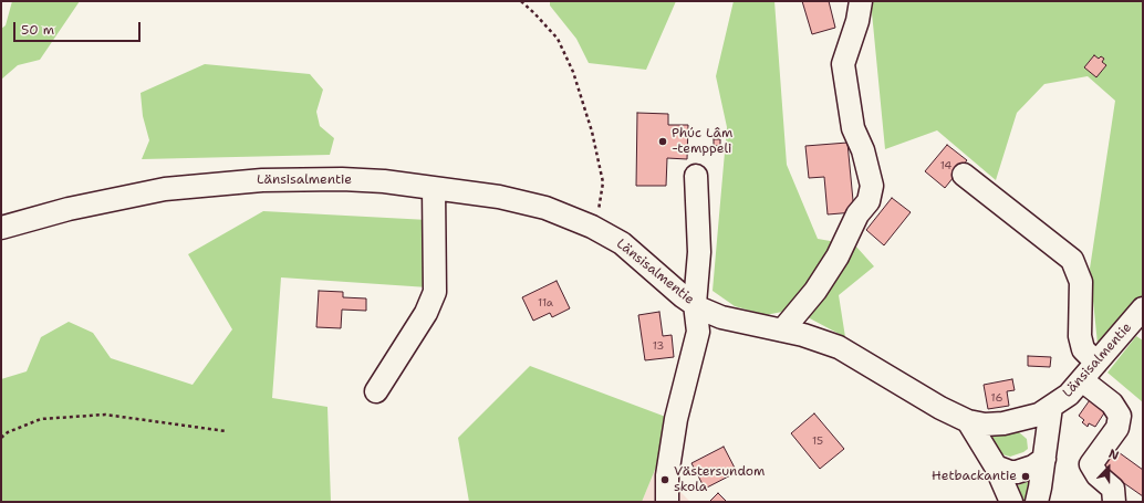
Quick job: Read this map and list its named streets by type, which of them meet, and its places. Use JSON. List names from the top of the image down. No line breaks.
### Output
{"streets":{"street":["Länsisalmentie"]},"places":["Phúc Lâm -temppeli","Hetbackantie","Västersundom skola"],"house_numbers":["14","11a","13","16","15"],"scale_bar":"50 m","north":"top"}
